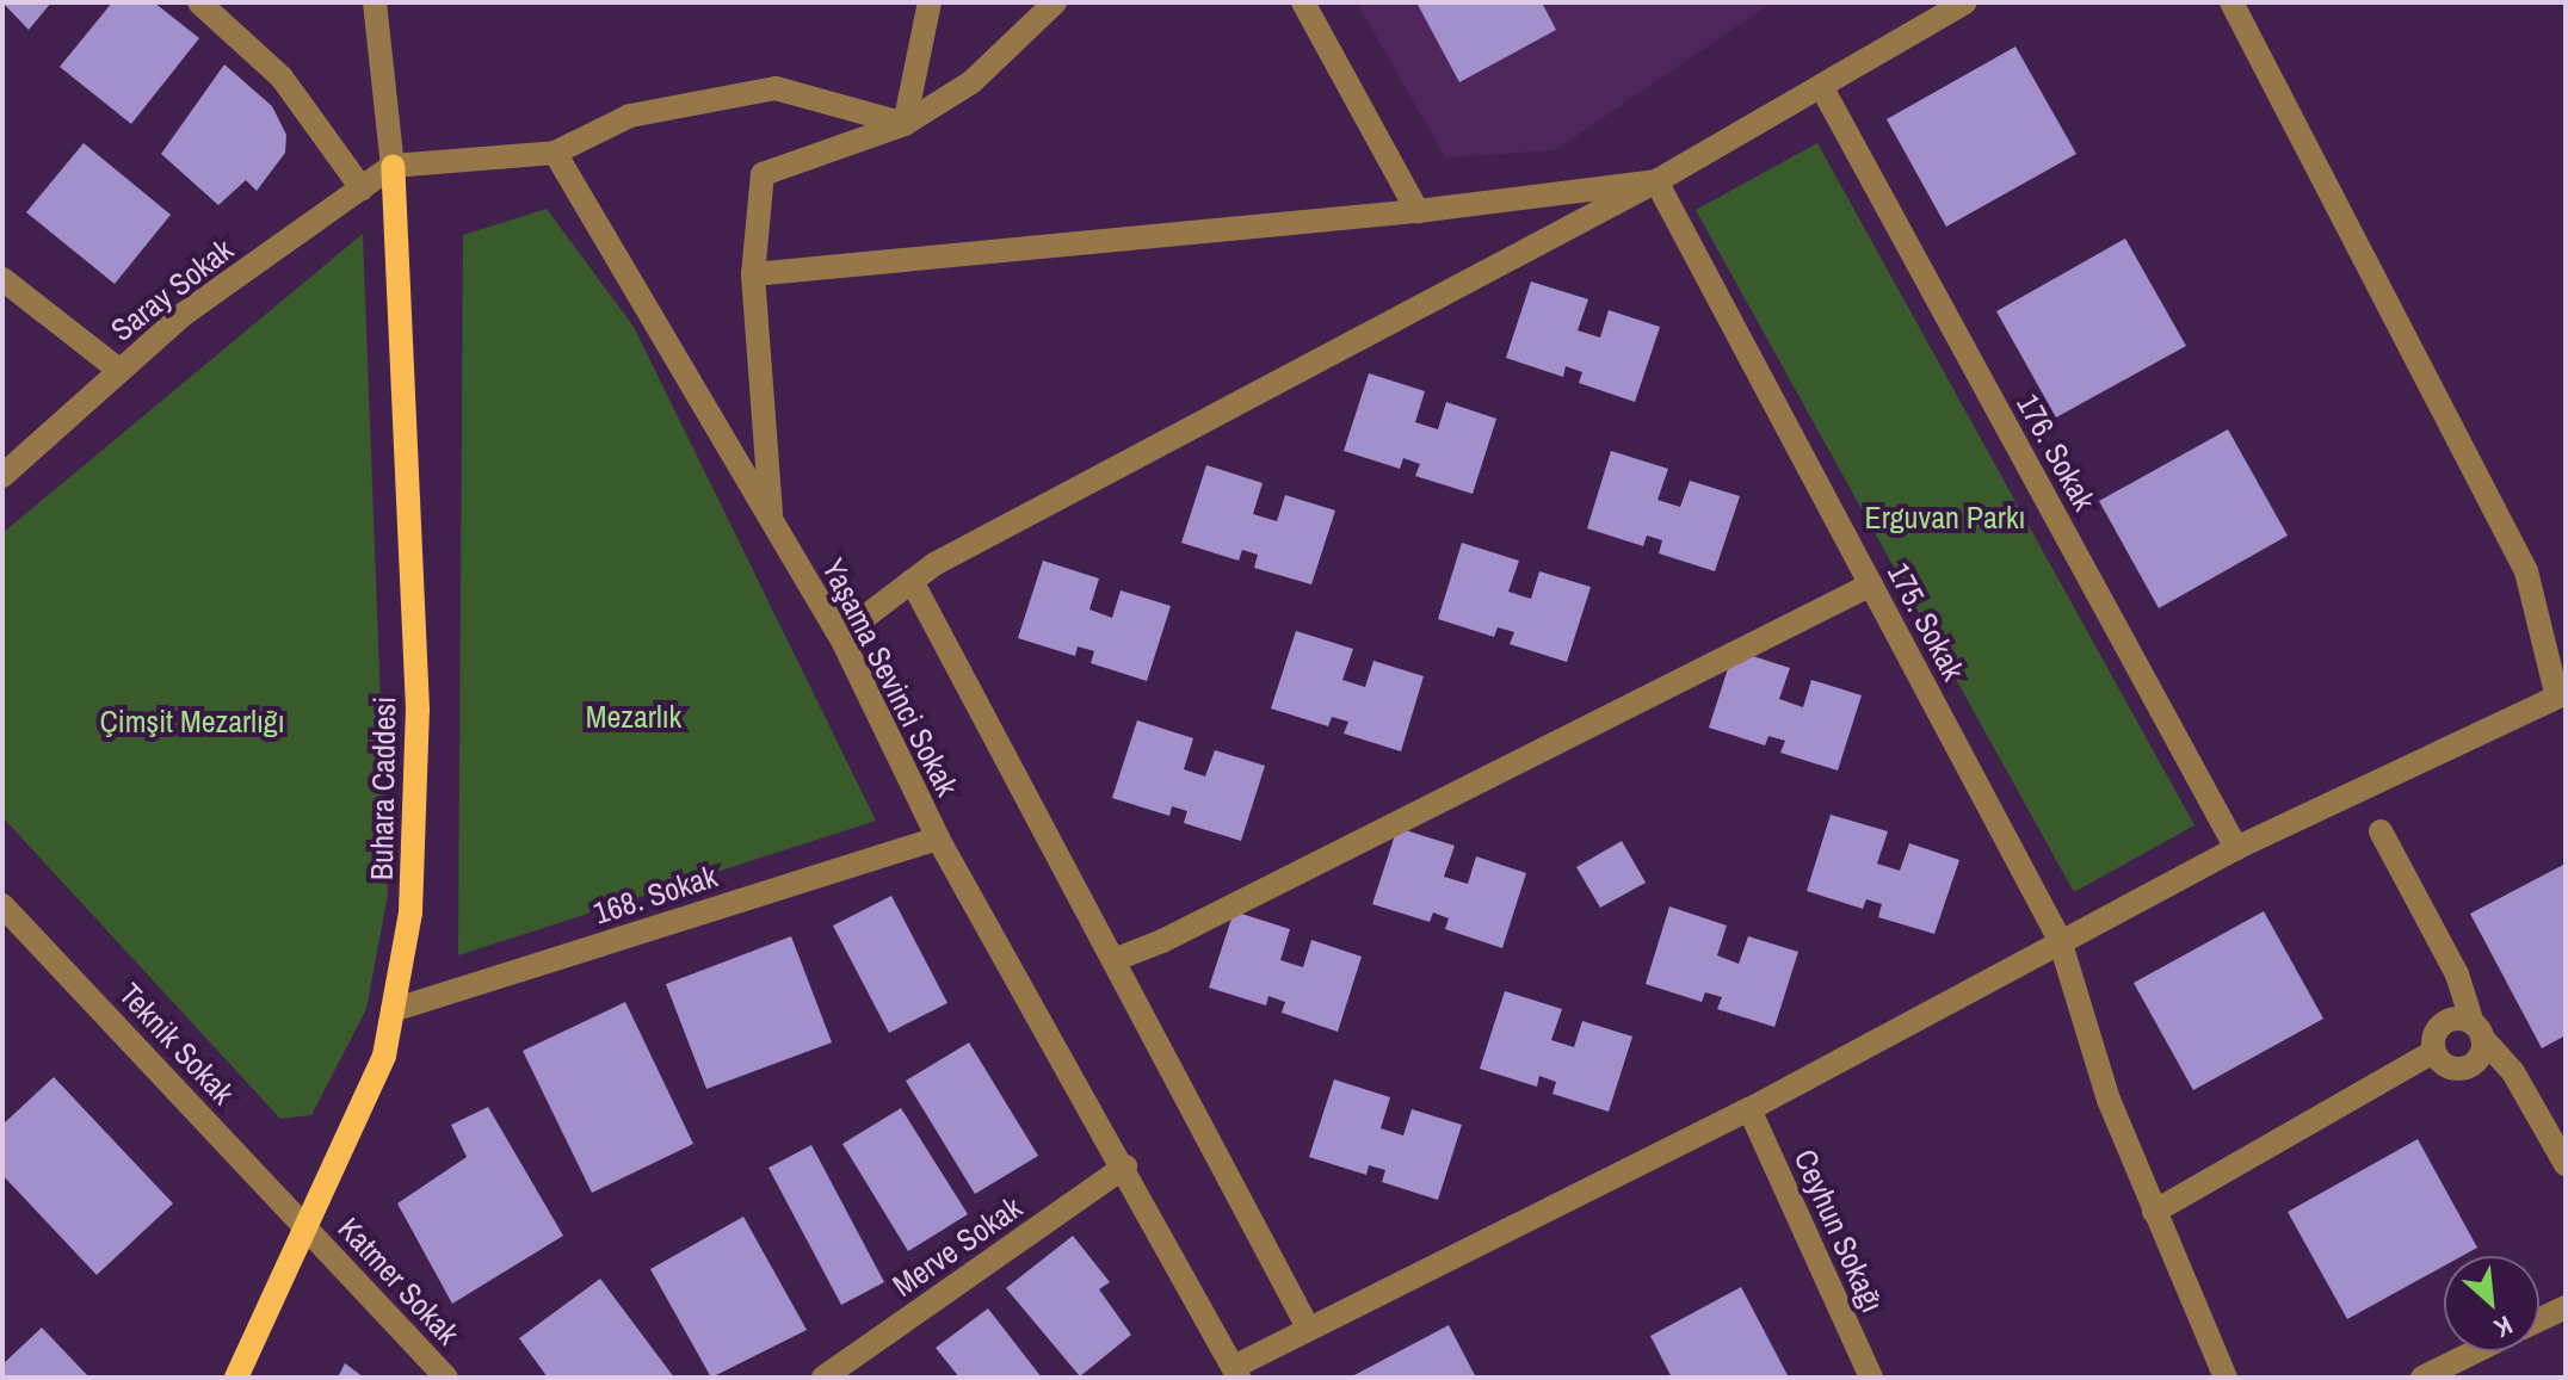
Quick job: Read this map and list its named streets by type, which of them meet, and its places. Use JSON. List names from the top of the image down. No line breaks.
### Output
{"streets":{"main road":["Buhara Caddesi"],"street":["Saray Sokak","176. Sokak","175. Sokak","Yaşama Sevinci Sokak","168. Sokak","Teknik Sokak","Ceyhun Sokağı","Merve Sokak","Katmer Sokak"]},"crossings":[["Saray Sokak","Buhara Caddesi"],["Yaşama Sevinci Sokak","168. Sokak"],["Yaşama Sevinci Sokak","Merve Sokak"],["Buhara Caddesi","168. Sokak"],["Buhara Caddesi","Teknik Sokak"],["Buhara Caddesi","Katmer Sokak"],["Teknik Sokak","Katmer Sokak"]],"parks":["Erguvan Parkı","Mezarlık","Çimşit Mezarlığı"],"north":"bottom right"}
